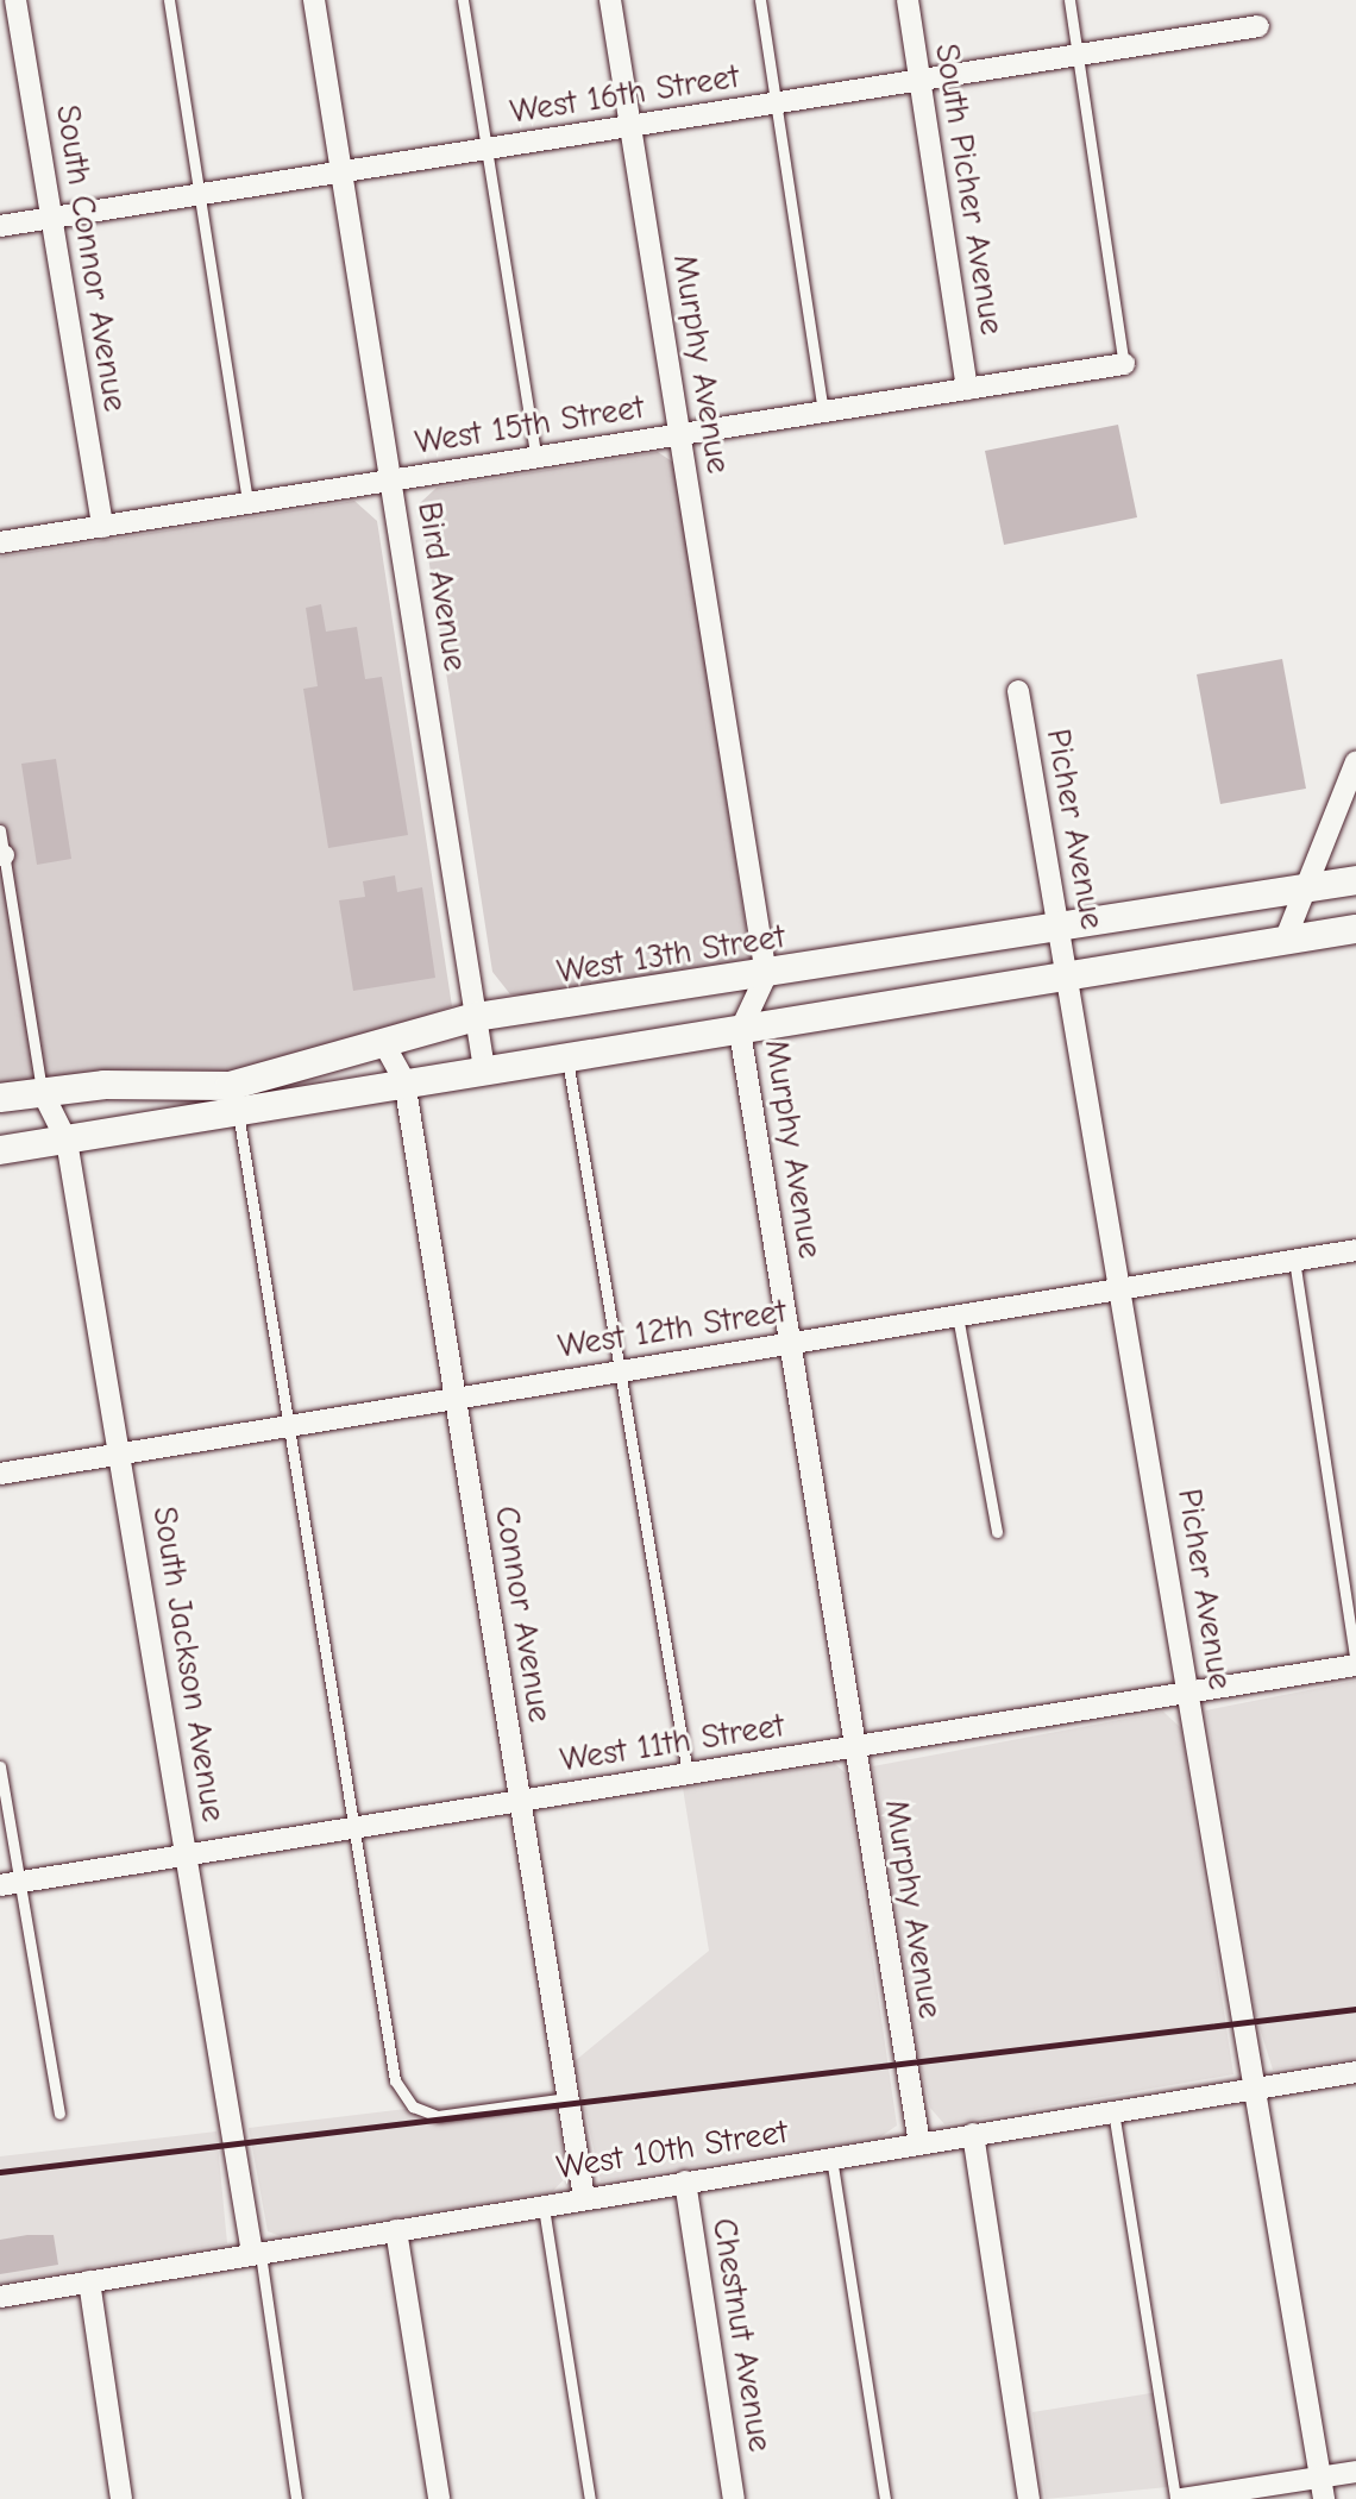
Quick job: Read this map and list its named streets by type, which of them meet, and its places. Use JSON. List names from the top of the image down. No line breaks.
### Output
{"streets":{"street":["West 16th Street","South Picher Avenue","South Connor Avenue","Murphy Avenue","West 15th Street","Bird Avenue","Picher Avenue","West 13th Street","West 12th Street","Connor Avenue","South Jackson Avenue","West 11th Street","West 10th Street","Chestnut Avenue"]},"crossings":[["West 16th Street","South Picher Avenue"],["West 16th Street","South Connor Avenue"],["West 16th Street","Murphy Avenue"],["West 16th Street","Bird Avenue"],["South Picher Avenue","West 15th Street"],["South Connor Avenue","West 15th Street"],["Murphy Avenue","West 15th Street"],["Murphy Avenue","West 13th Street"],["Murphy Avenue","West 12th Street"],["Murphy Avenue","West 11th Street"],["Murphy Avenue","West 10th Street"],["West 15th Street","Bird Avenue"],["Bird Avenue","West 13th Street"],["Picher Avenue","West 13th Street"],["Picher Avenue","West 12th Street"],["Picher Avenue","West 11th Street"],["Picher Avenue","West 10th Street"],["West 13th Street","Connor Avenue"],["West 13th Street","South Jackson Avenue"],["West 12th Street","Connor Avenue"],["West 12th Street","South Jackson Avenue"],["Connor Avenue","West 11th Street"],["Connor Avenue","West 10th Street"],["South Jackson Avenue","West 11th Street"],["South Jackson Avenue","West 10th Street"],["West 10th Street","Chestnut Avenue"]]}
